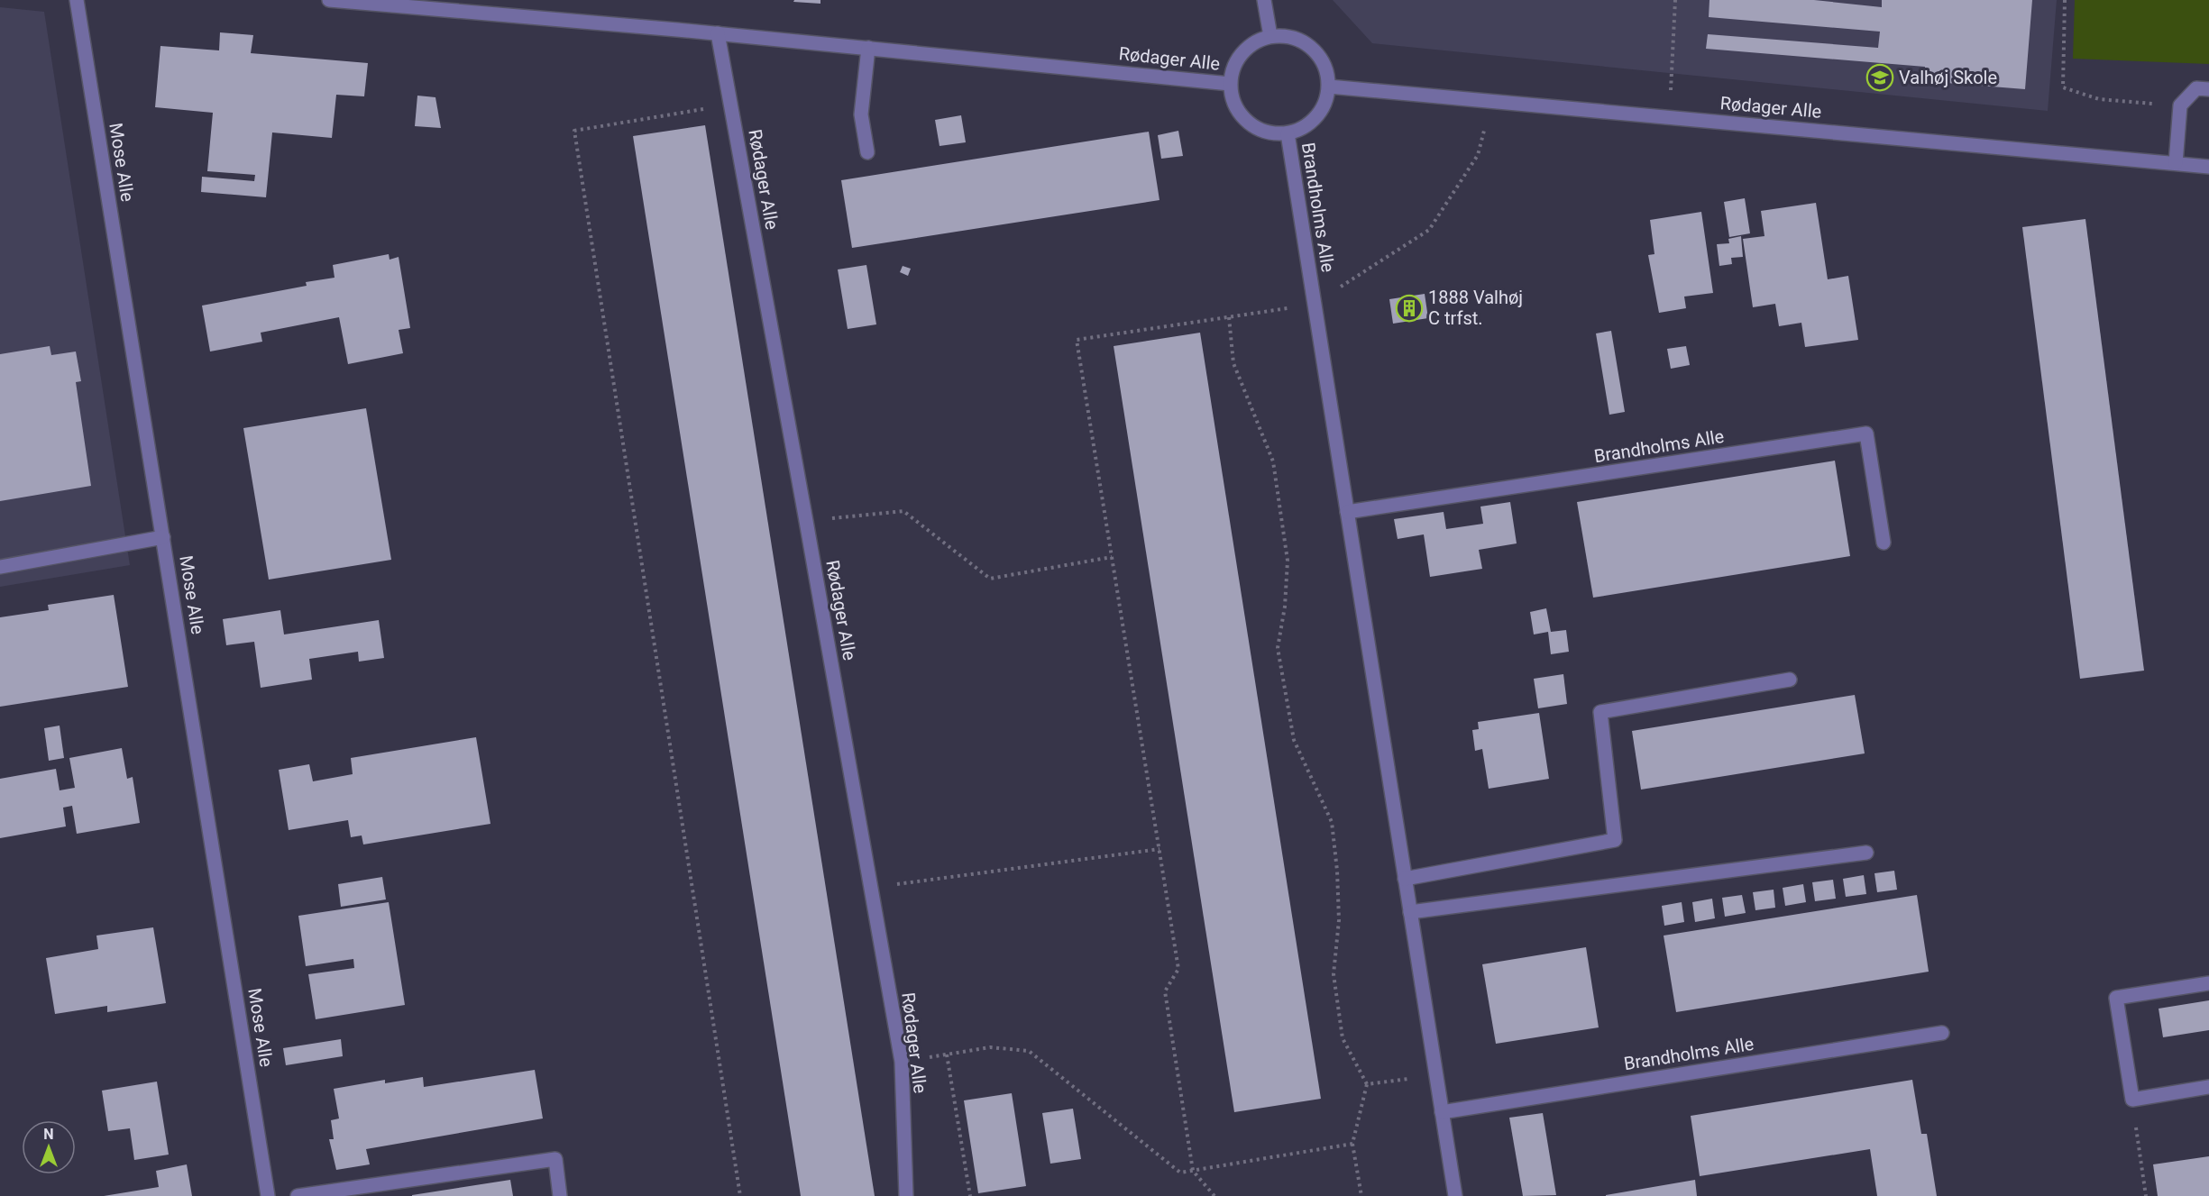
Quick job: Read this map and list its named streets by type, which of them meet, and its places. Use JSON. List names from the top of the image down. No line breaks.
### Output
{"streets":{"street":["Rødager Alle","Mose Alle","Brandholms Alle"]},"crossings":[["Rødager Alle","Brandholms Alle"]],"places":{"school or university":["Valhøj Skole"],"building":["1888 Valhøj C trfst."]},"north":"top"}
